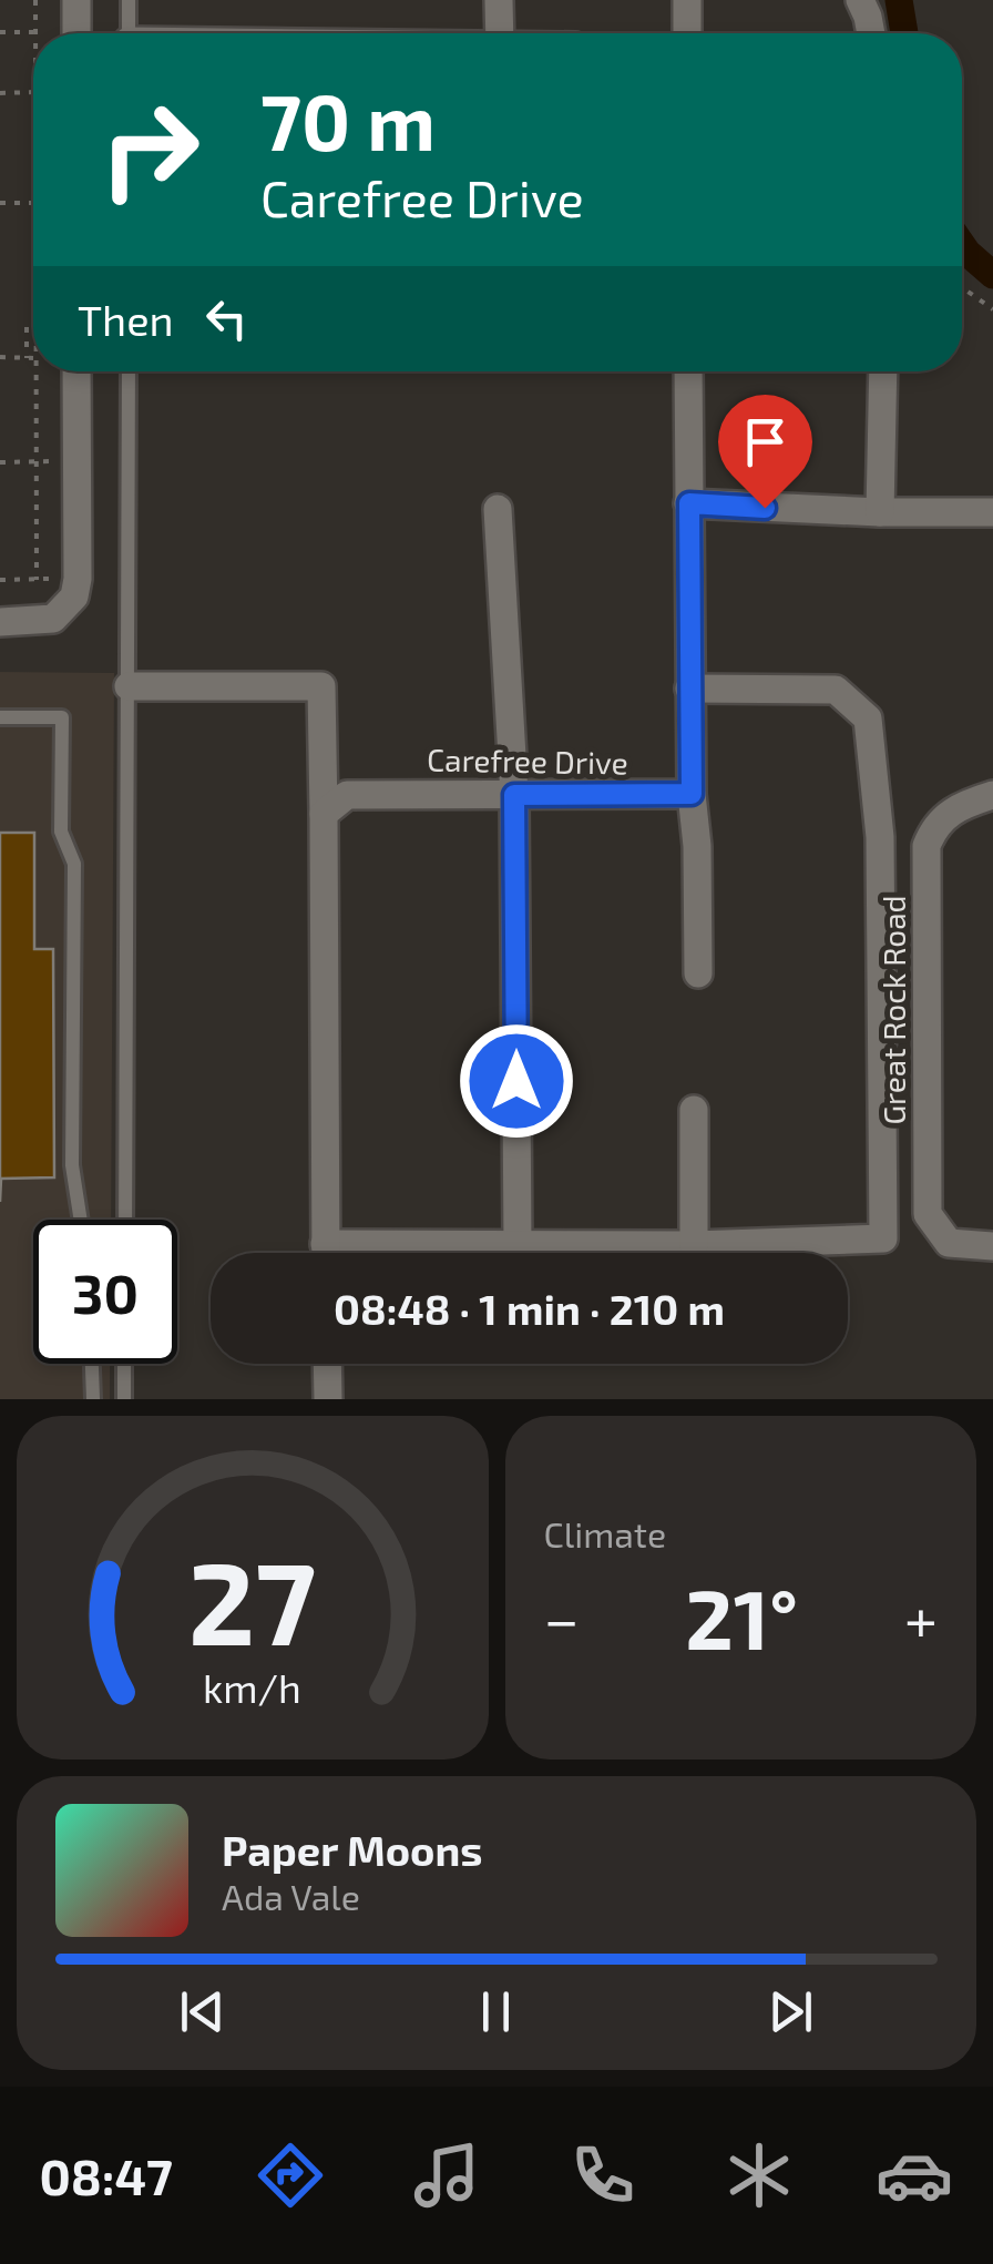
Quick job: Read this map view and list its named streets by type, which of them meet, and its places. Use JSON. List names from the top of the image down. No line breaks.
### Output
{"streets":{"street":["Carefree Drive","Great Rock Road"]},"page":{"turn":["70 m","Carefree Drive"],"then":"Then","limit":"30","trip":"08:48 · 1 min · 210 m","tile":"Climate","heat":["−","21°","+"],"song":["Paper Moons","Ada Vale"],"tabs":"08:47","gauge":["27","km/h"]}}
